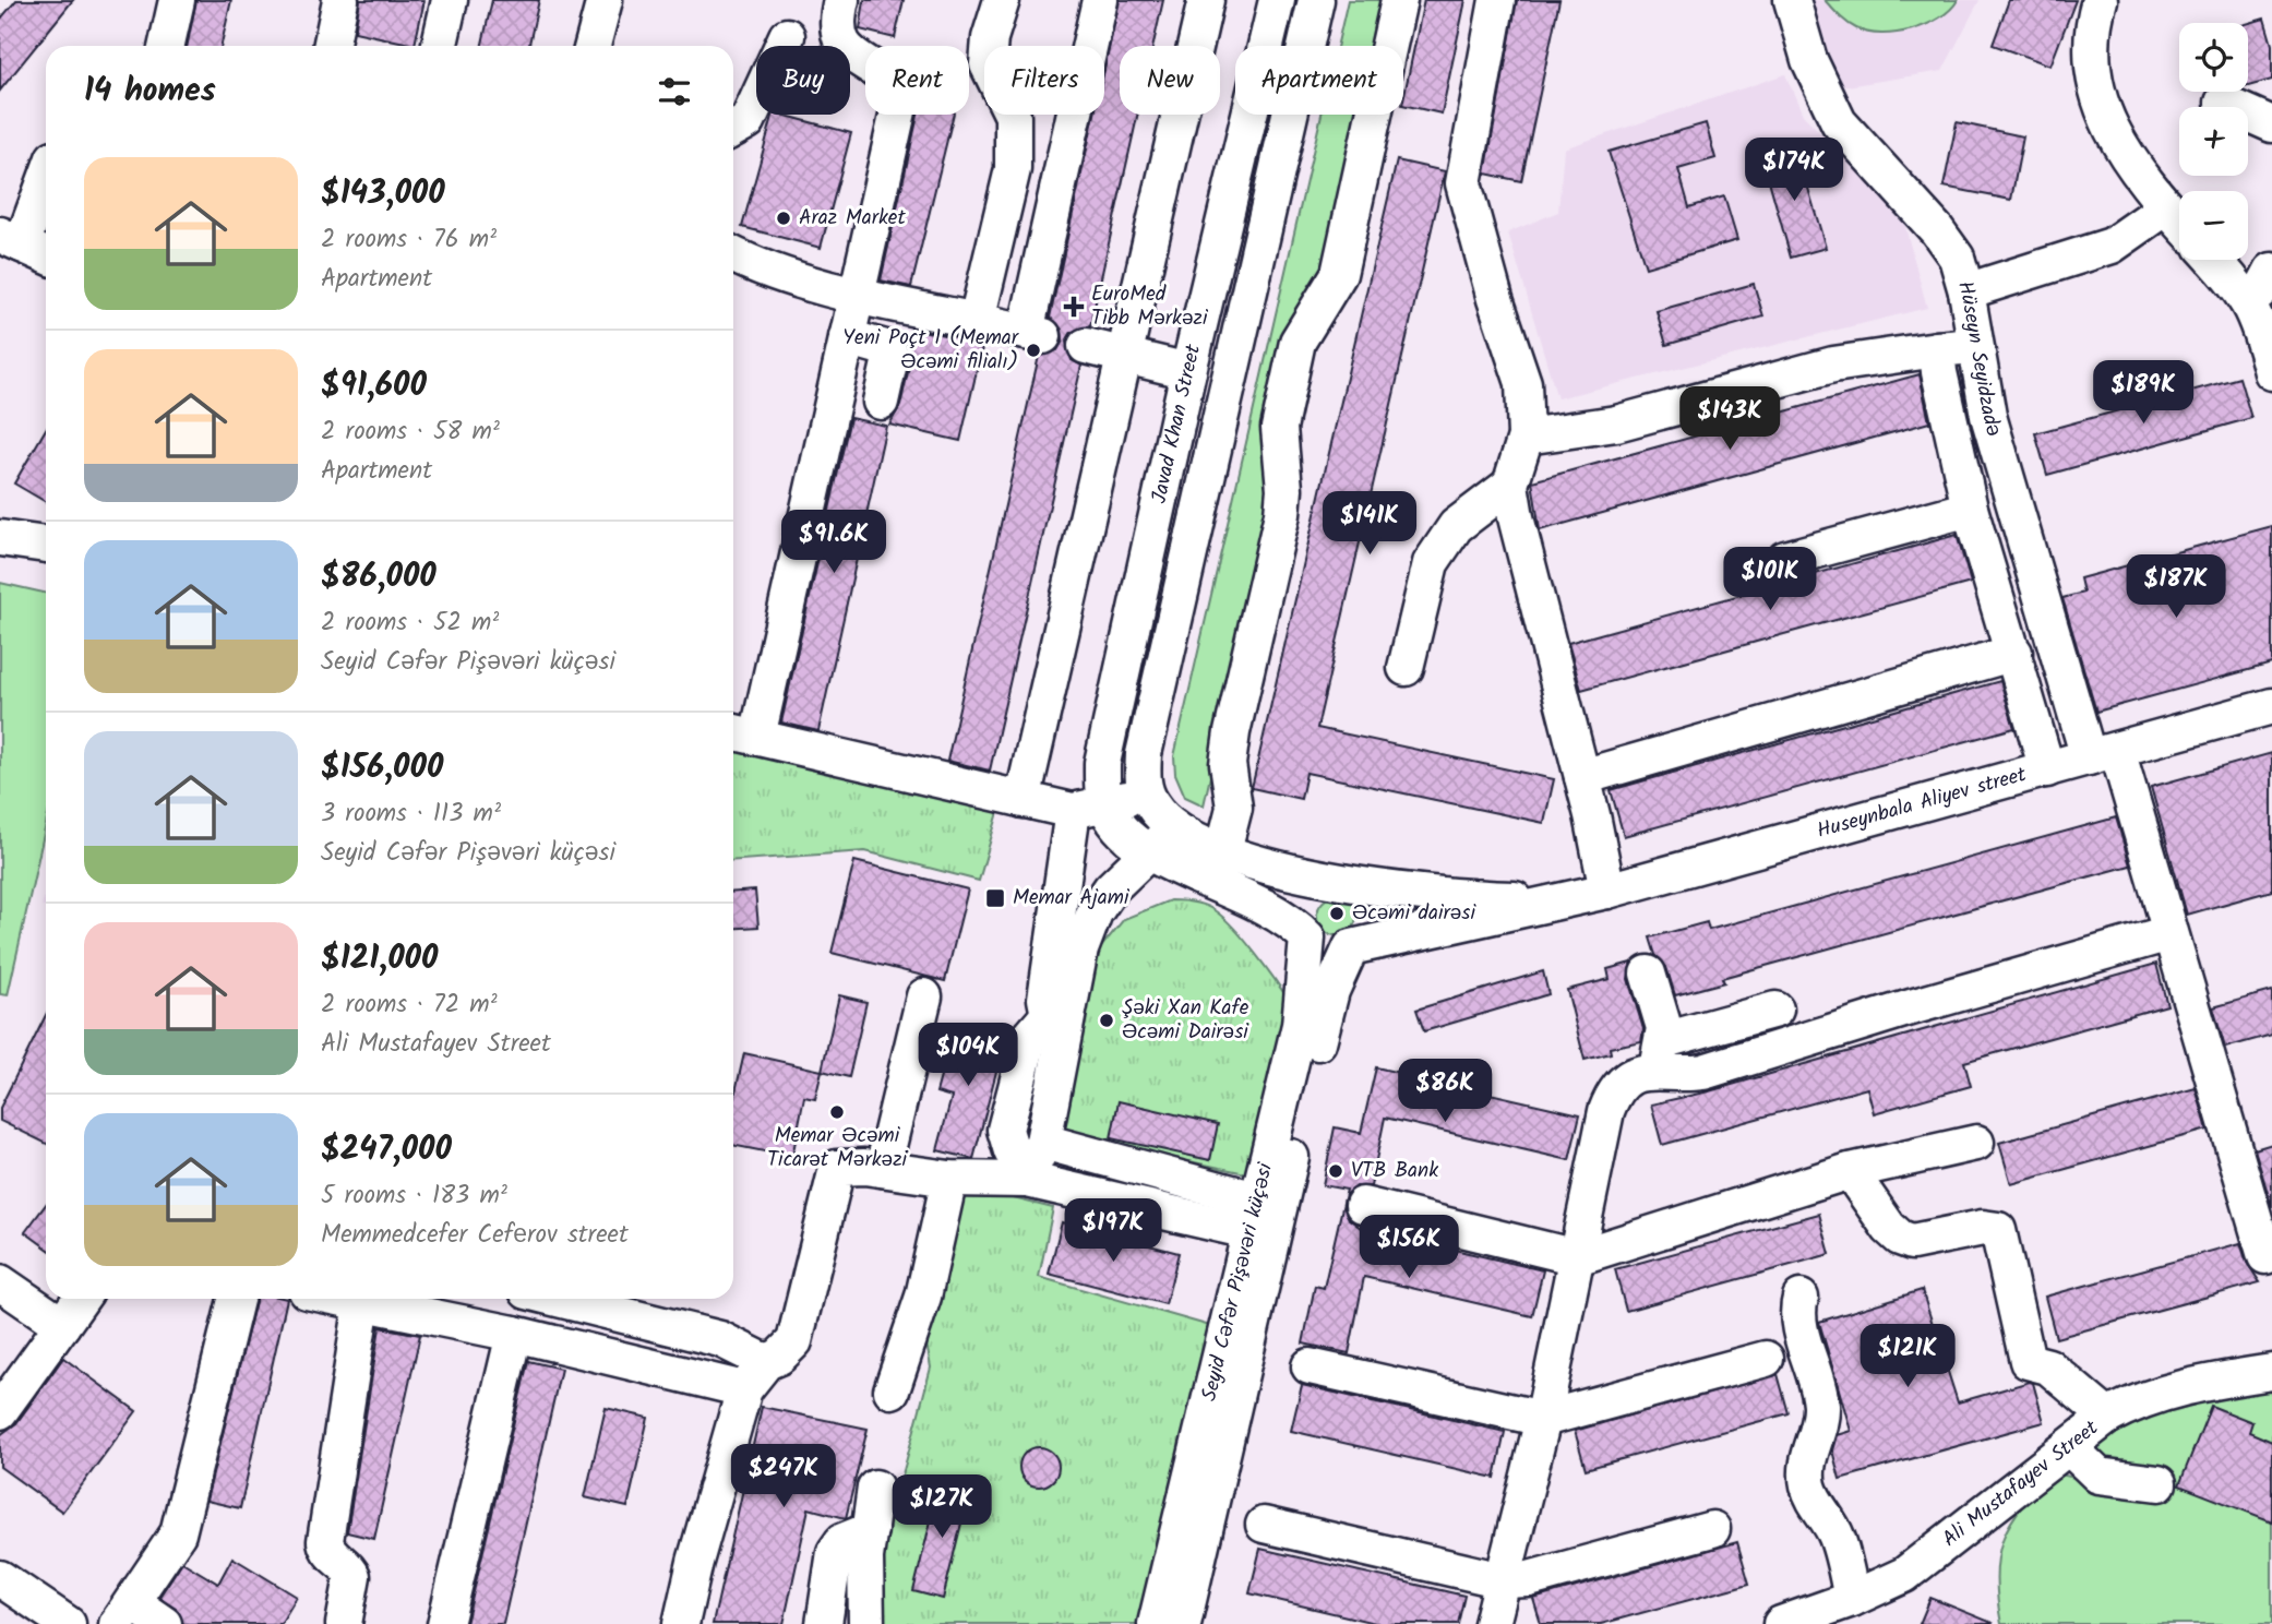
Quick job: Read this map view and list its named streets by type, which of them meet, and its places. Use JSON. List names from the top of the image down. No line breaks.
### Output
{"streets":{"street":["Hüseyn Seyidzadə","Javad Khan Street","Huseynbala Aliyev street","Seyid Cəfər Pişəvəri küçəsi","Ali Mustafayev Street"]},"crossings":[["Hüseyn Seyidzadə","Huseynbala Aliyev street"]],"places":{"other":["Araz Market","Yeni Poçt 1 (Memar Əcəmi filialı)","Əcəmi dairəsi","Şəki Xan Kafe Əcəmi Dairəsi","Memar Əcəmi Ticarət Mərkəzi","VTB Bank"],"health":["EuroMed Tibb Mərkəzi"],"transit":["Memar Ajami"]},"page":{"map_buttons":["+","−"],"chip":["Buy","Rent","Filters","New","Apartment"],"heading":"14 homes","price":["$174K","$189K","$143K","$141K","$91.6K","$101K","$187K","$104K","$86K","$197K","$156K","$121K","$247K","$127K"],"list":[{"name":"$143,000","note":"2 rooms · 76 m² · Apartment"},{"name":"$91,600","note":"2 rooms · 58 m² · Apartment"},{"name":"$86,000","note":"2 rooms · 52 m² · Seyid Cəfər Pişəvəri küçəsi"},{"name":"$156,000","note":"3 rooms · 113 m² · Seyid Cəfər Pişəvəri küçəsi"},{"name":"$121,000","note":"2 rooms · 72 m² · Ali Mustafayev Street"},{"name":"$247,000","note":"5 rooms · 183 m² · Memmedcefer Cefеrov street"}]}}
